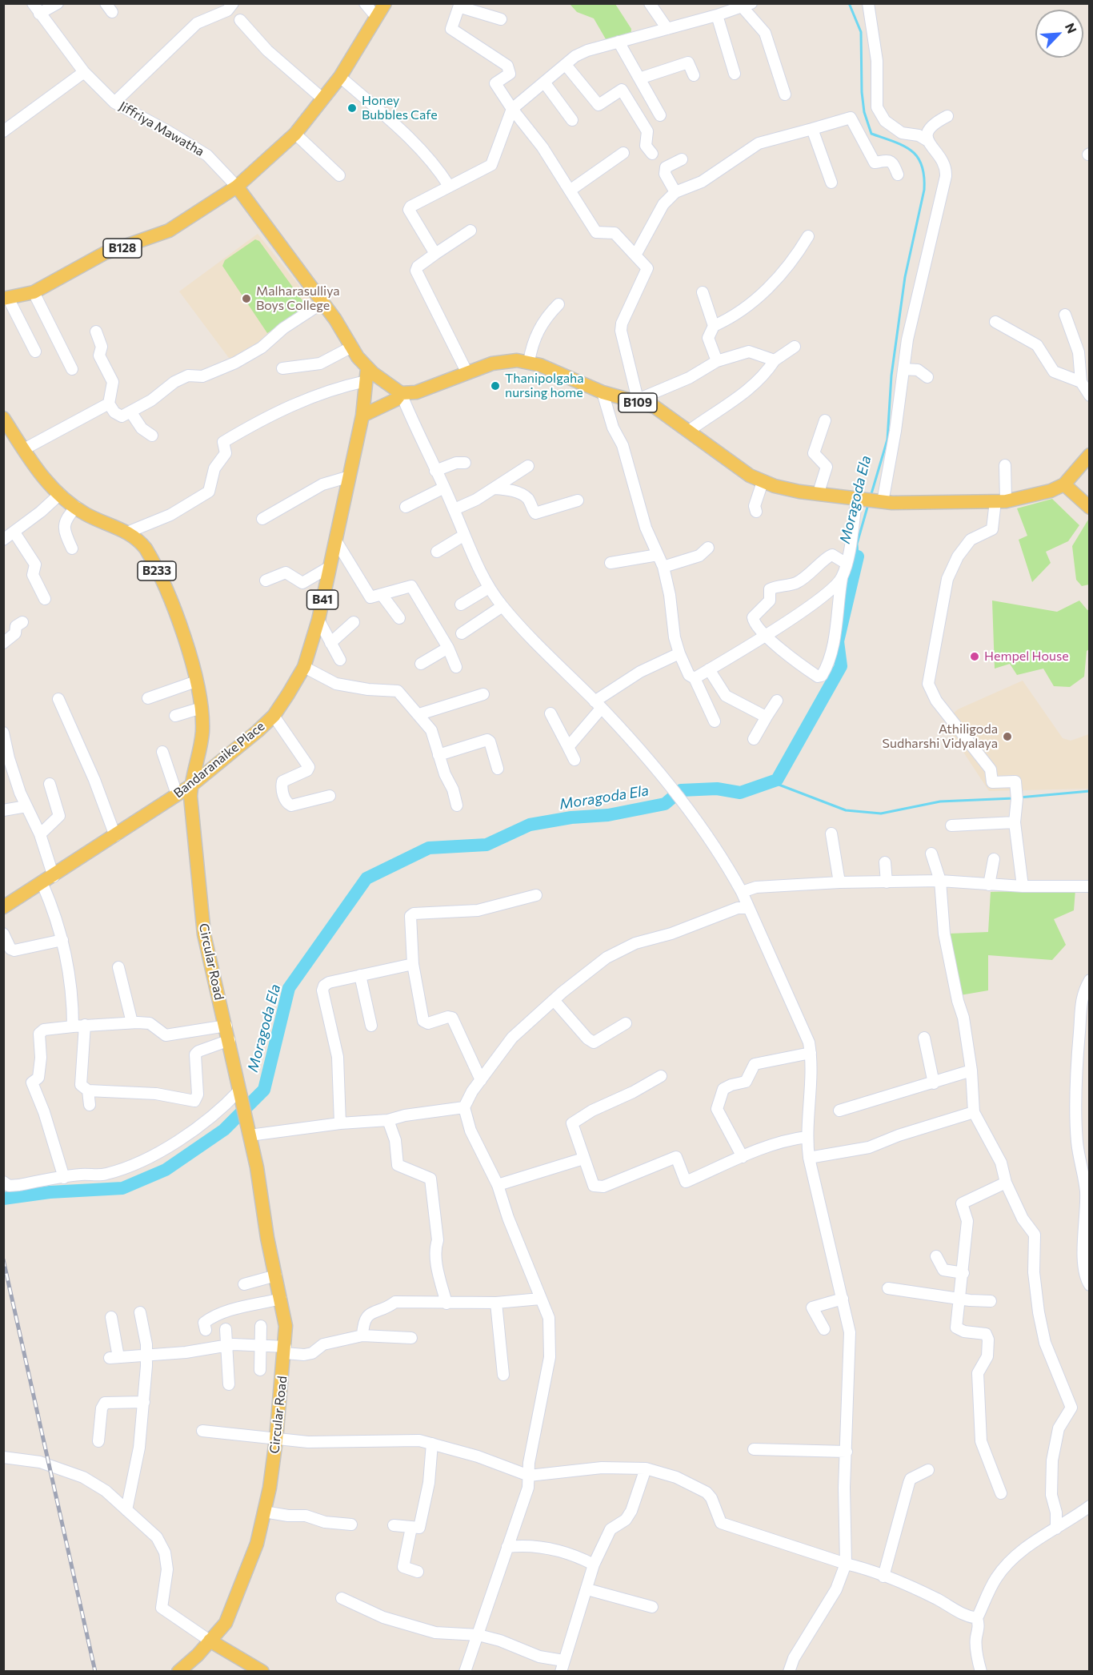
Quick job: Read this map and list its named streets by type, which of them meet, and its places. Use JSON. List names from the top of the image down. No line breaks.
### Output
{"streets":{"main road":["B128","B109","B233","B41","Bandaranaike Place","Circular Road"],"street":["Jiffriya Mawatha"]},"crossings":[["Jiffriya Mawatha","B128"],["B233","Bandaranaike Place"],["B233","Circular Road"],["Bandaranaike Place","Circular Road"]],"water":["Moragoda Ela"],"places":["Honey Bubbles Cafe","Malharasulliya Boys College","Thanipolgaha nursing home","Hempel House","Athiligoda Sudharshi Vidyalaya"],"north":"top right"}
